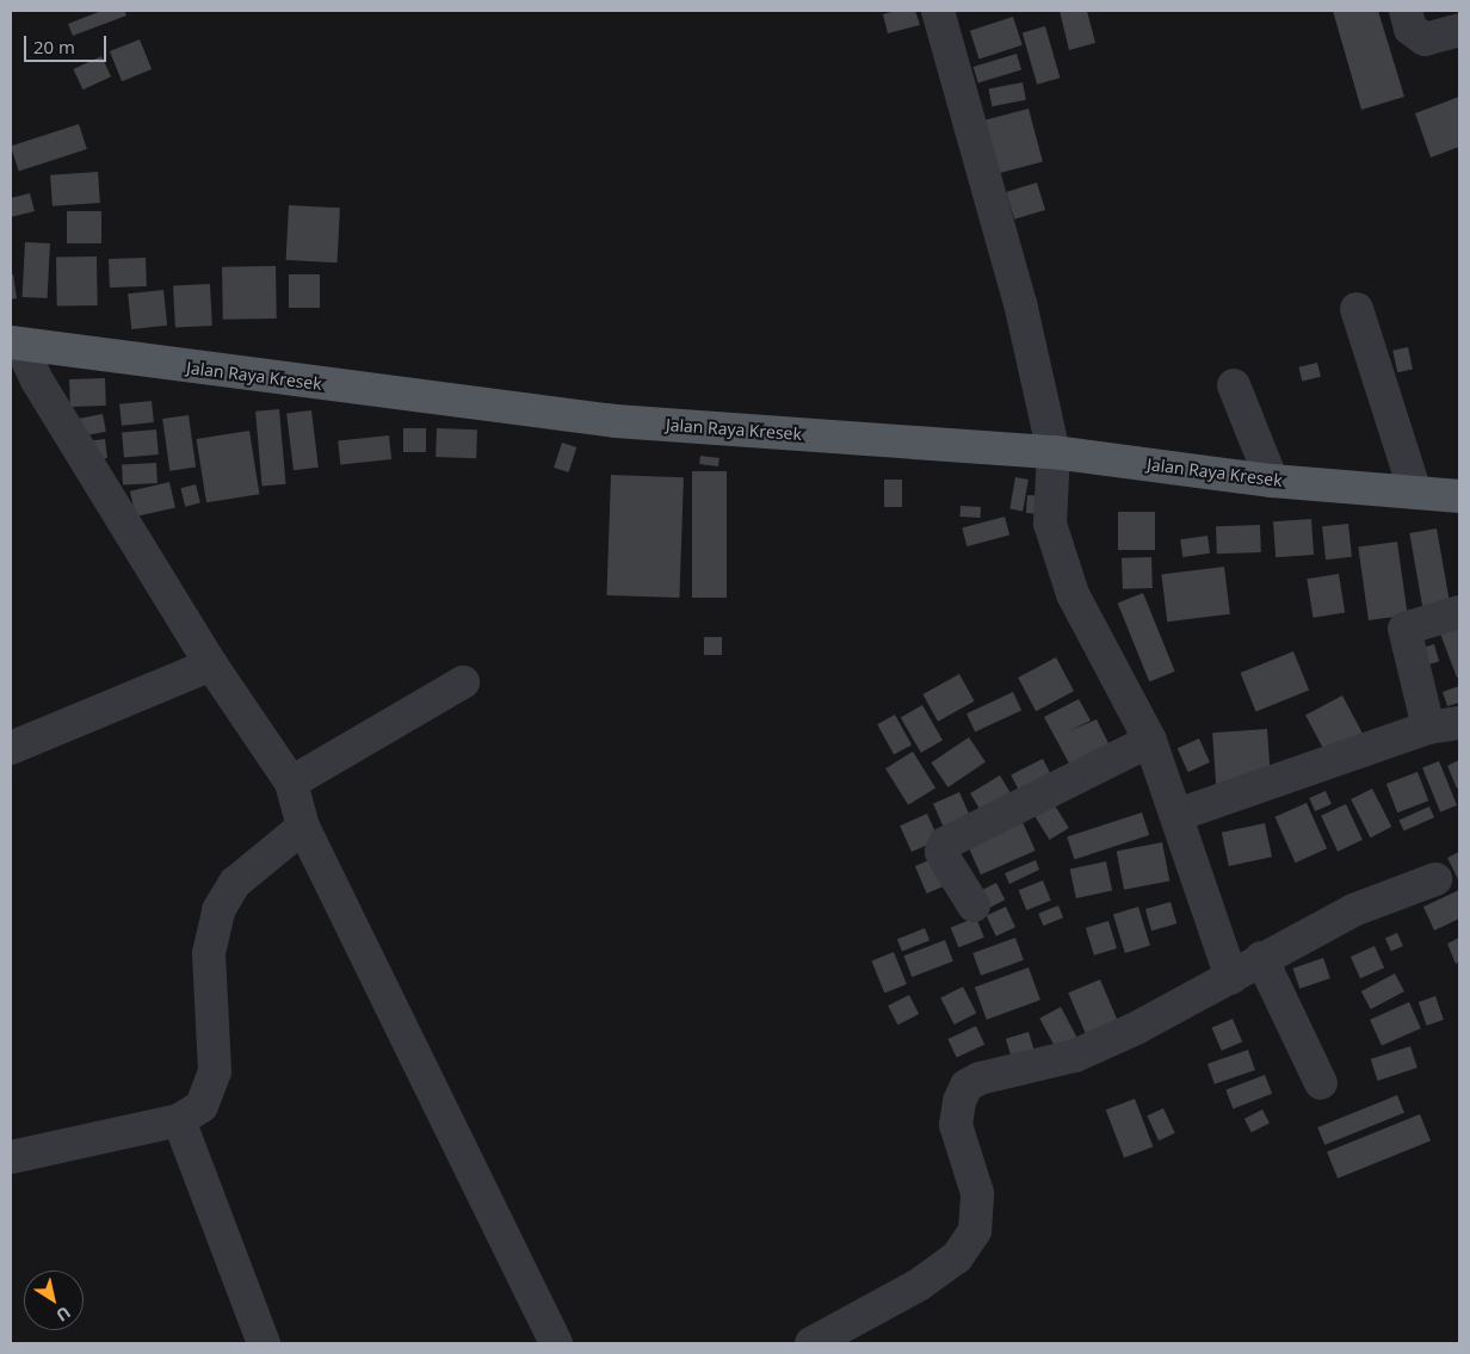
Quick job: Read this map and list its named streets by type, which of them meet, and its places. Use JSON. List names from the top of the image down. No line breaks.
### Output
{"streets":{"main road":["Jalan Raya Kresek"]},"scale_bar":"20 m","north":"bottom right"}
